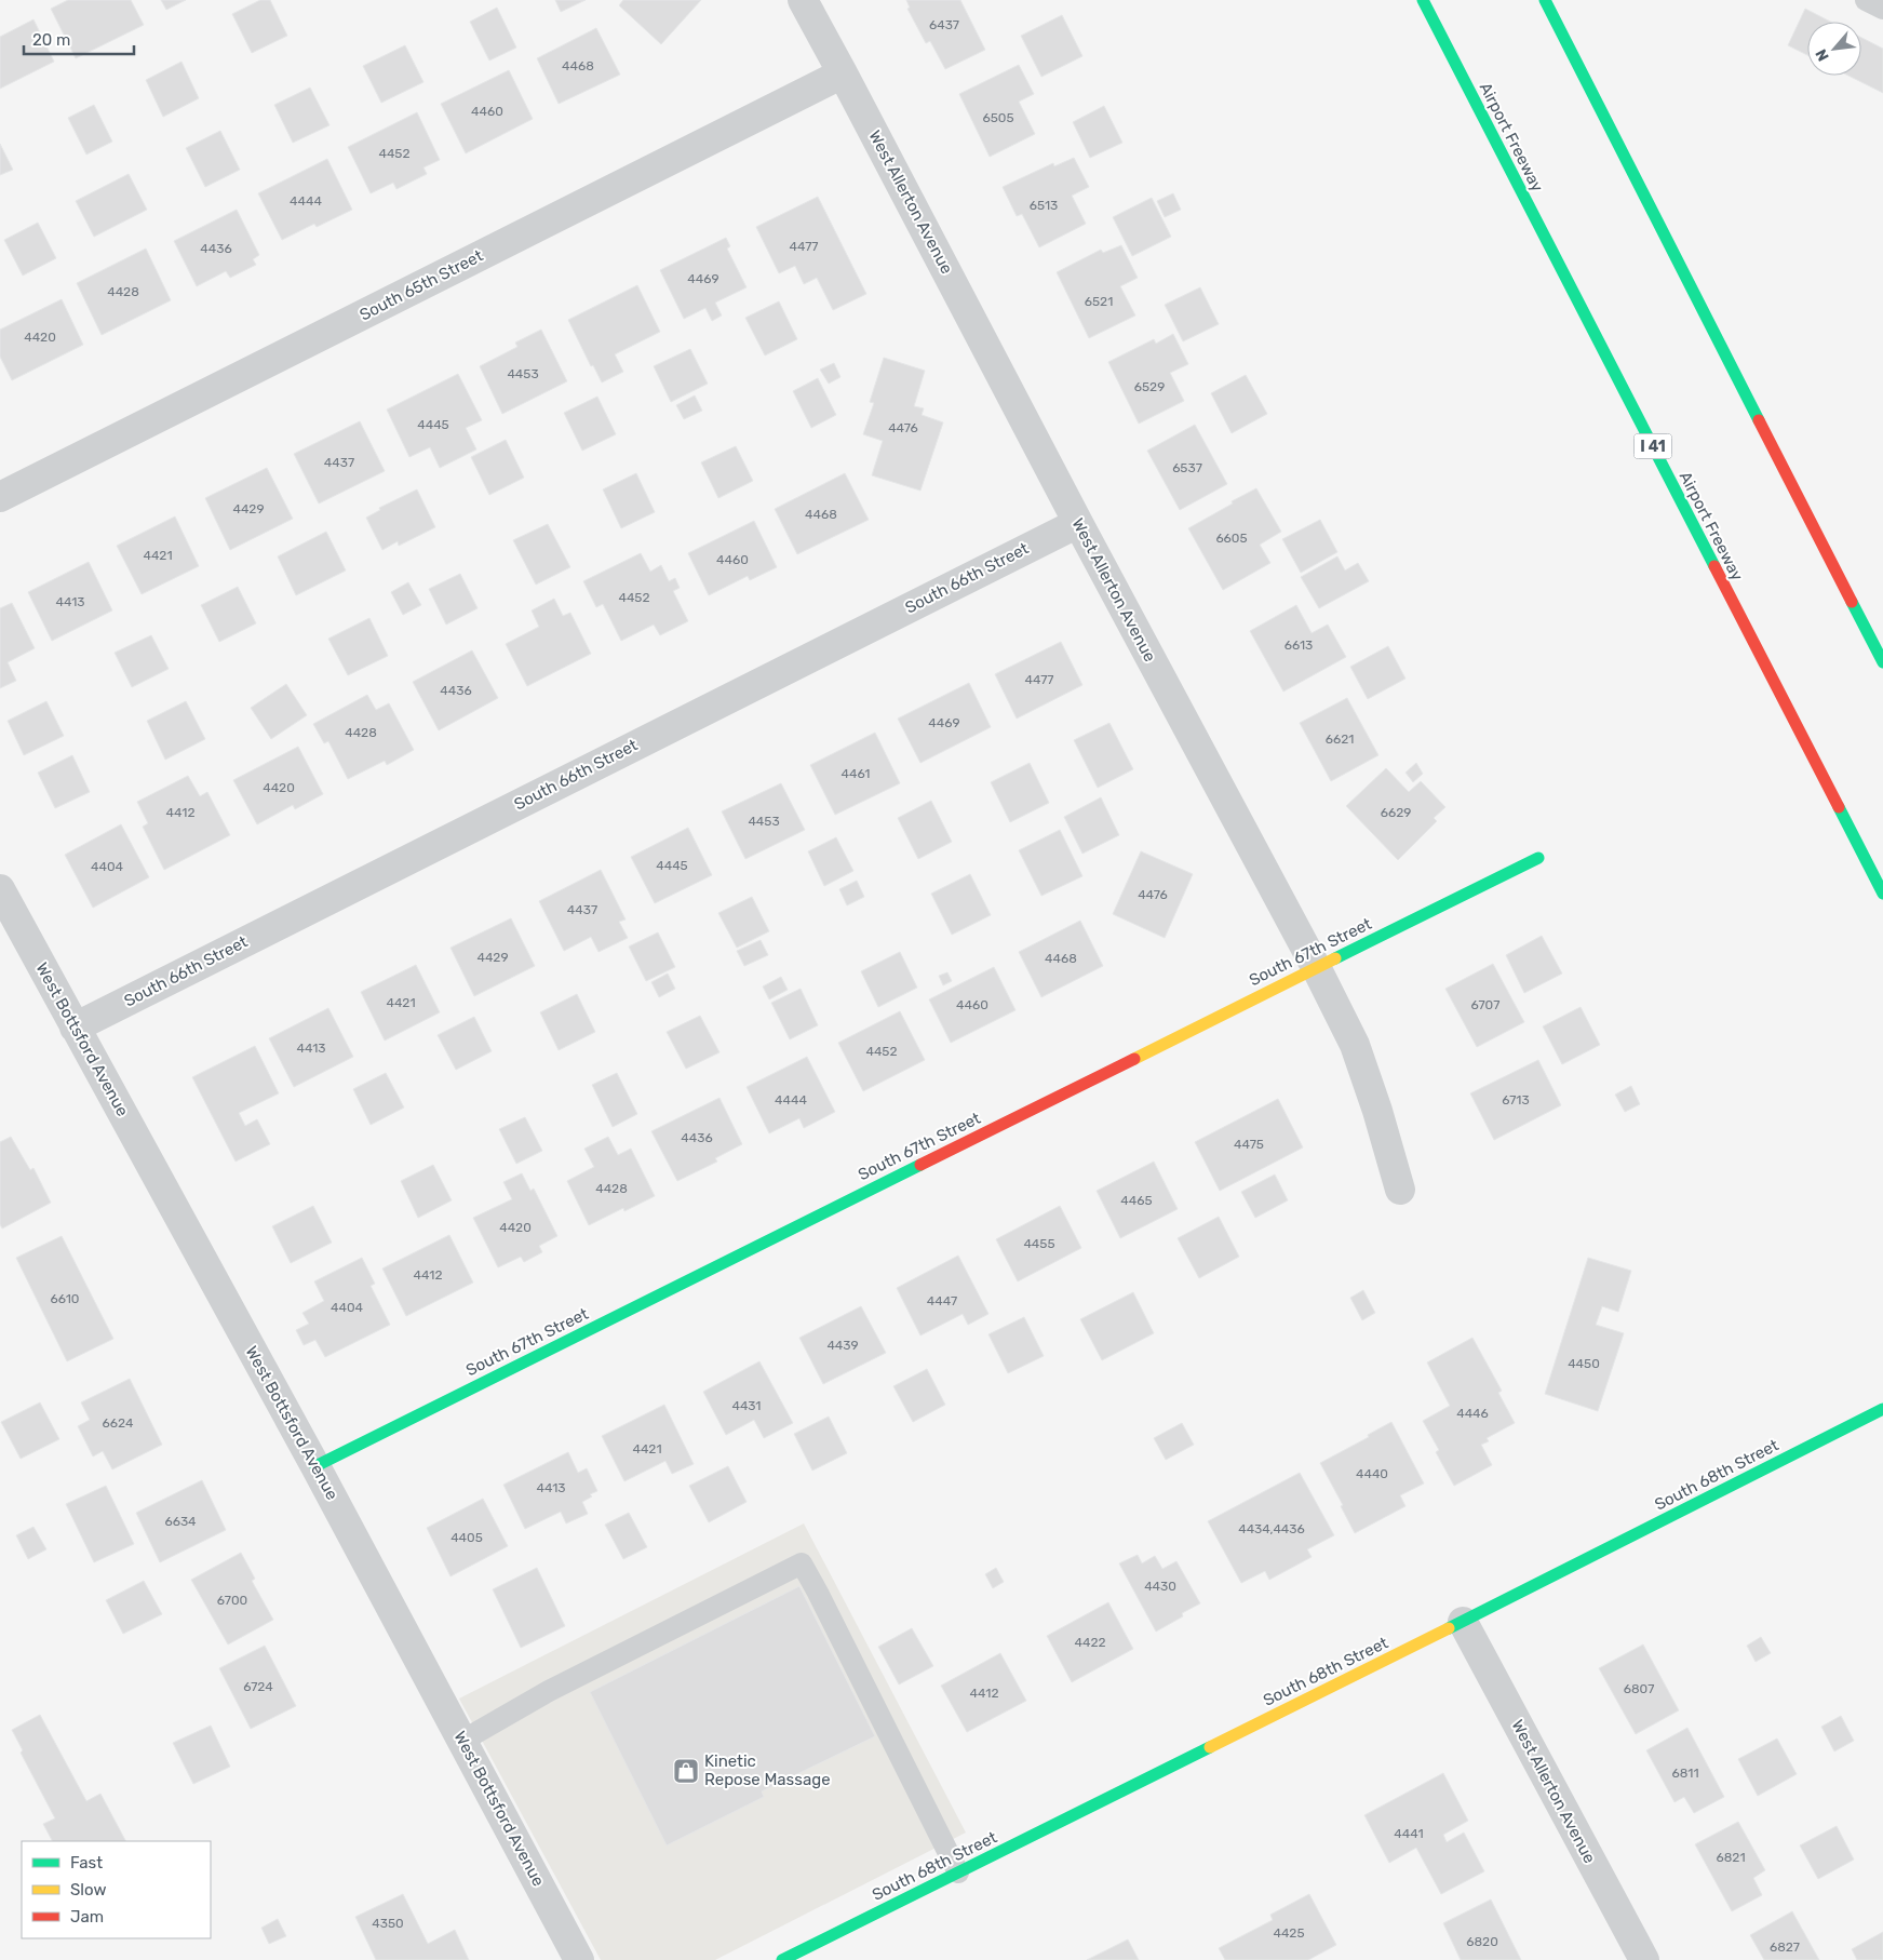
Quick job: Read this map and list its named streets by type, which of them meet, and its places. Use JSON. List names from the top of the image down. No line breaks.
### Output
{"streets":{"main road":["Airport Freeway","I 41","South 67th Street","South 68th Street"],"street":["West Allerton Avenue","South 65th Street","South 66th Street","West Bottsford Avenue"]},"crossings":[["West Allerton Avenue","South 65th Street"],["West Allerton Avenue","South 66th Street"],["West Allerton Avenue","South 67th Street"],["West Allerton Avenue","South 68th Street"],["South 66th Street","West Bottsford Avenue"],["South 67th Street","West Bottsford Avenue"]],"places":{"shop":["Kinetic Repose Massage"]},"house_numbers":["6437","4468","4460","6505","4452","4444","6513","4477","4436","4469","4428","6521","4420","4453","6529","4445","4476","4437","6537","4429","4468","6605","4421","4460","4452","4413","6613","4477","4436","4469","4428","6621","4461","4420","4412","6629","4453","4445","4404","4476","4437","4429","4468","4421","4460","6707","4413","4452","4444","6713","4436","4475","4428","4465","4420","4455","4412","6610","4447","4404","4439","4450","4431","4446","6624","4421","4440","4413","6634","4434,4436","4405","4430","6700","4422","6724","6807","4412","6811","4441","6821","4350","4425","6820","6827"],"legend":["Fast","Slow","Jam"],"scale_bar":"20 m","north":"bottom left"}
